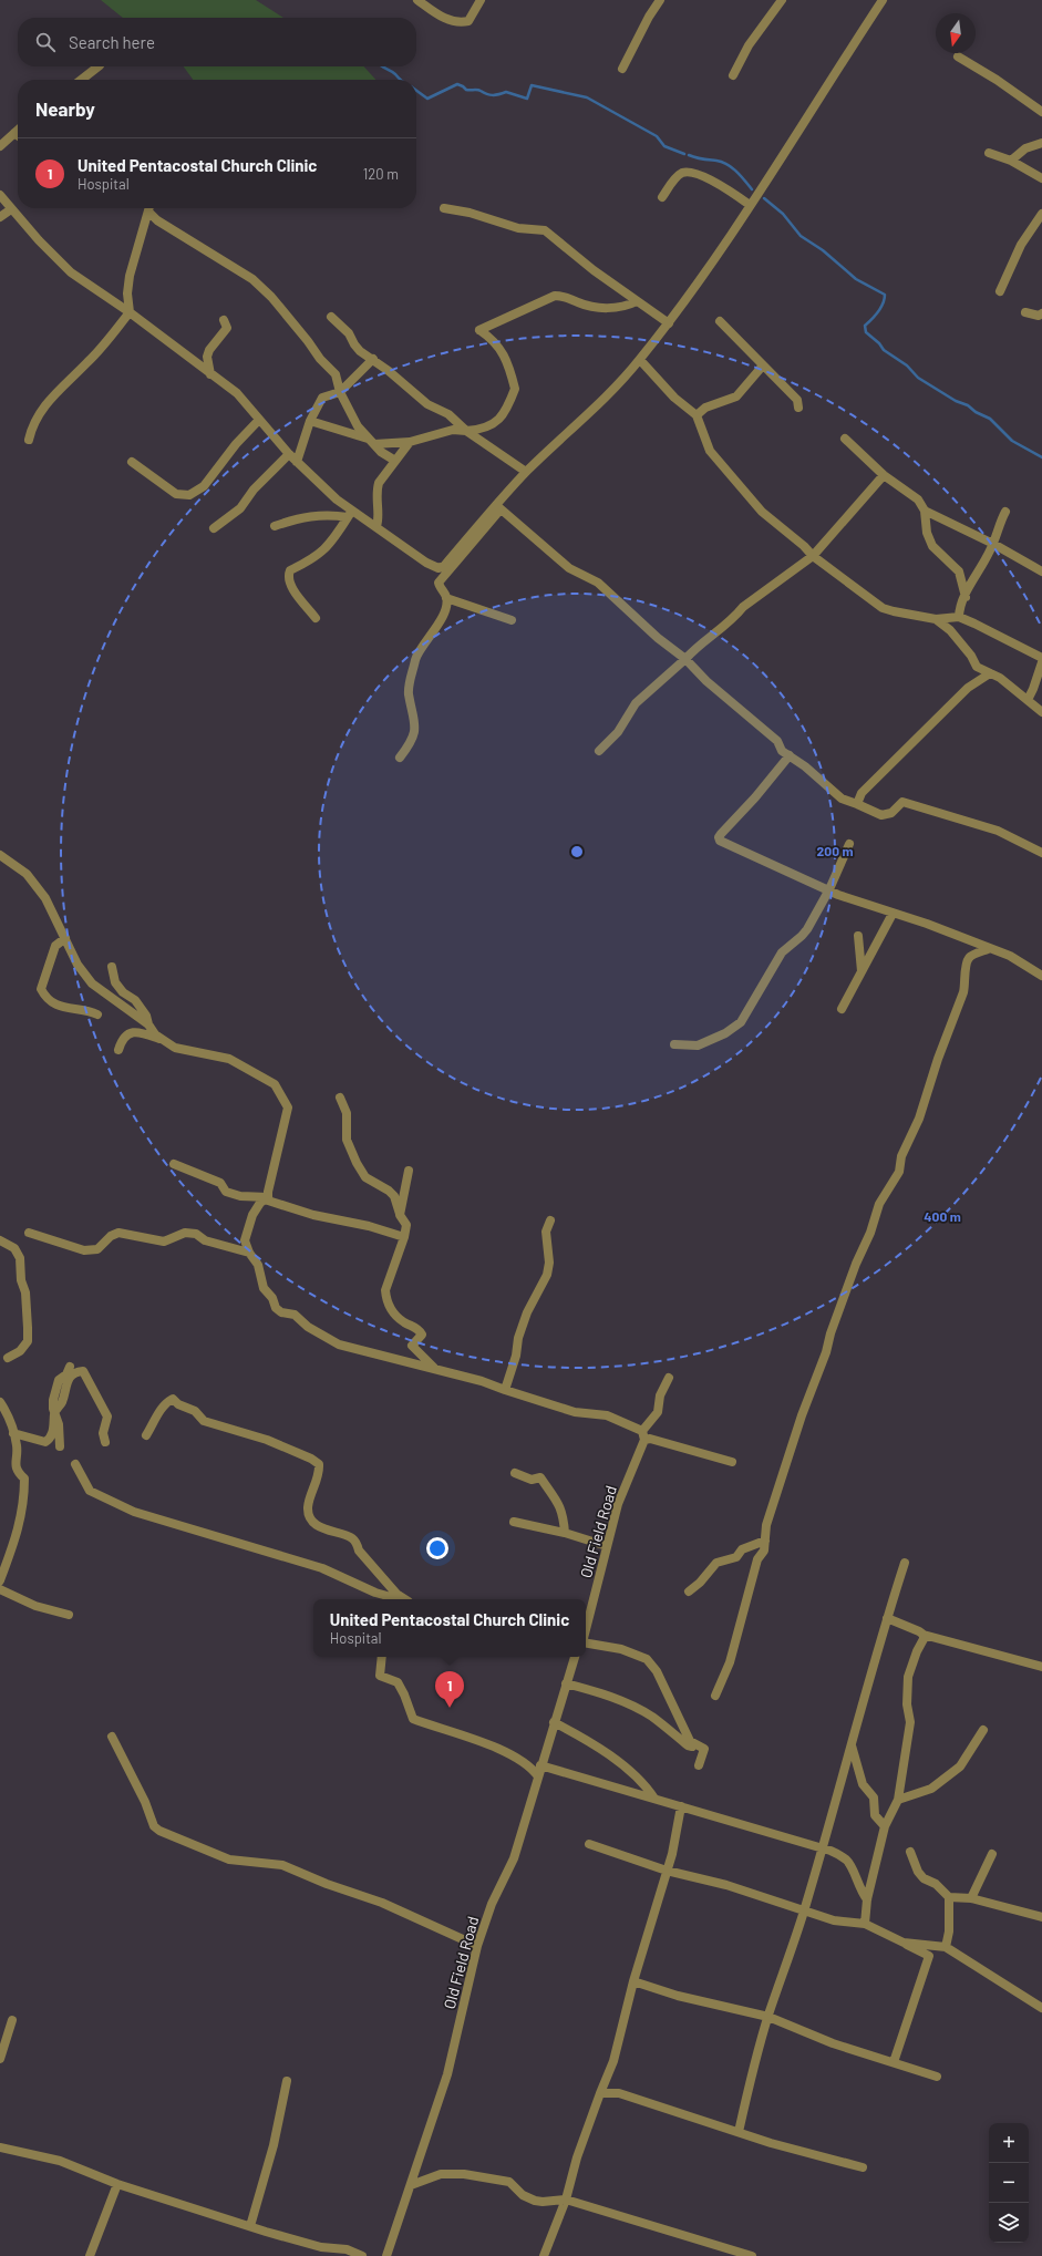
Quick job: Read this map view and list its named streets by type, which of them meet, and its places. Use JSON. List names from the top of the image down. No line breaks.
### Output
{"streets":{"street":["Old Field Road"]},"north":"bottom","page":{"search":"Search here","heading":"Nearby","list":[{"mark":"1","name":"United Pentacostal Church Clinic","note":"Hospital","value":"120 m"}],"popup":["United Pentacostal Church Clinic","Hospital"],"pins":"1","map_buttons":["+","−"]},"rings":["200 m","400 m"]}
